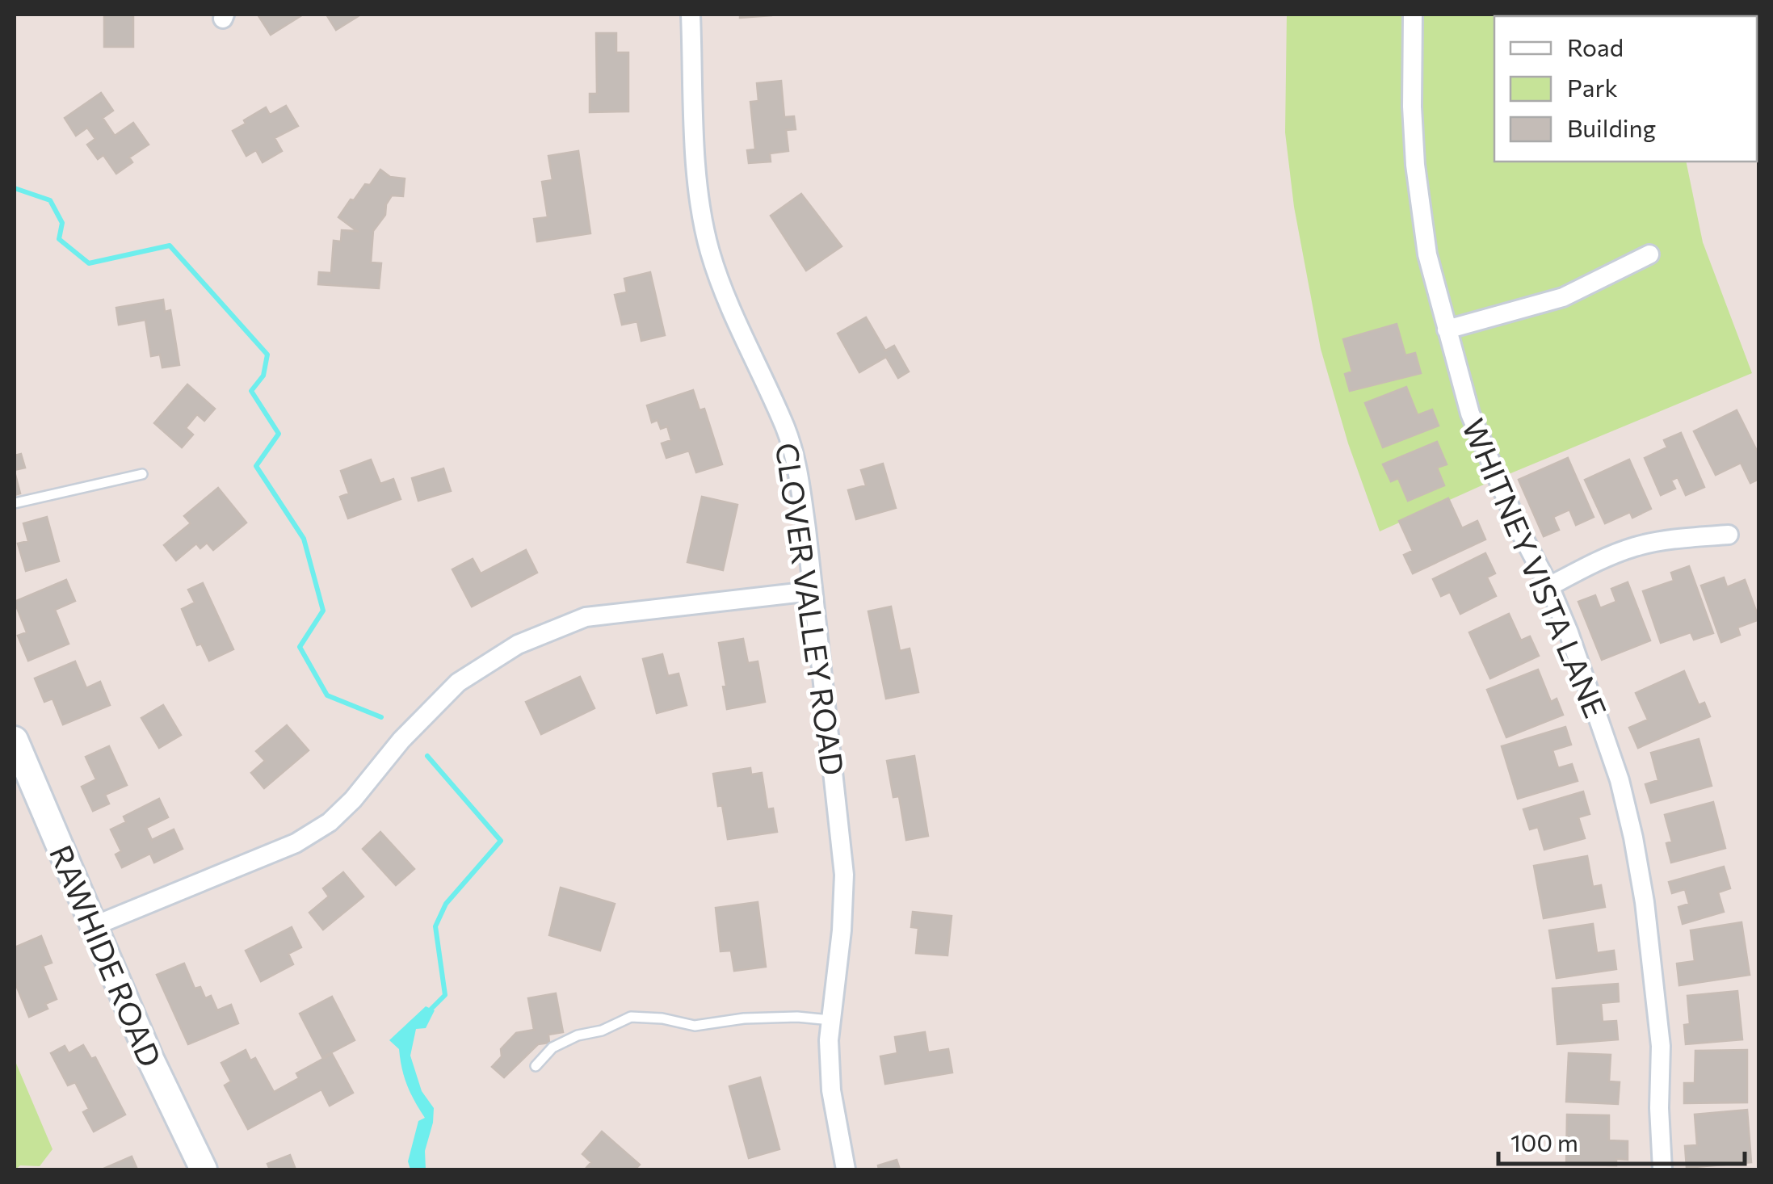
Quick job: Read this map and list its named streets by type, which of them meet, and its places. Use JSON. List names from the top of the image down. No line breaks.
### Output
{"streets":{"street":["WHITNEY VISTA LANE","CLOVER VALLEY ROAD","RAWHIDE ROAD"]},"legend":["Road","Park","Building"],"scale_bar":"100 m"}
